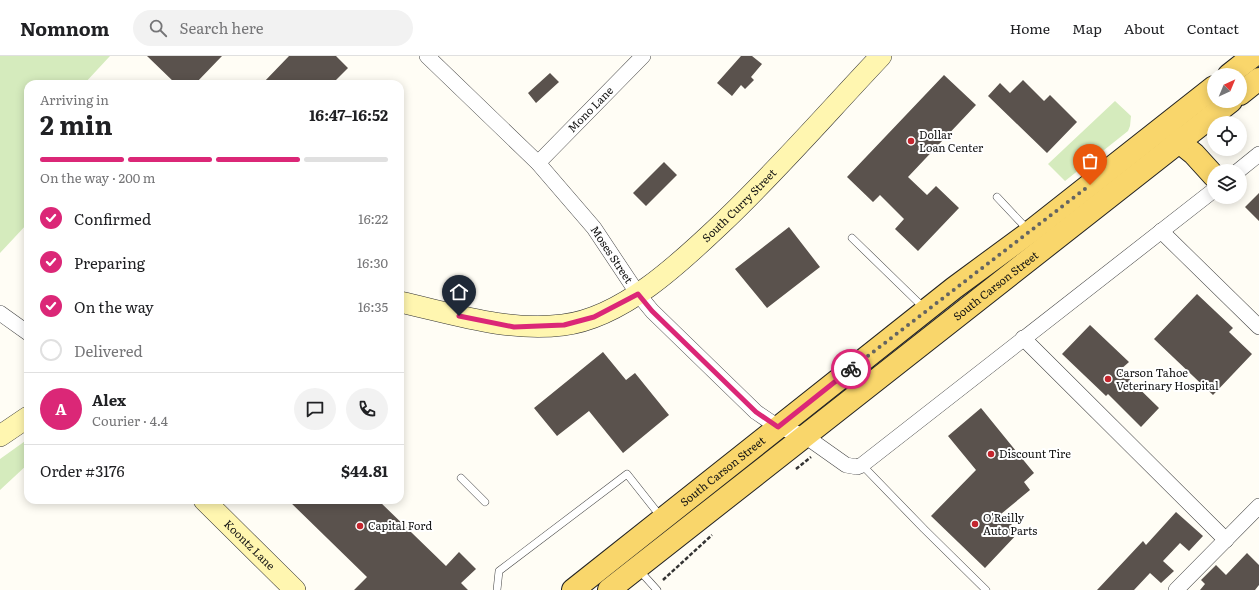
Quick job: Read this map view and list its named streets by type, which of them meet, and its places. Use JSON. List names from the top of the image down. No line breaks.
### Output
{"streets":{"main road":["South Carson Street"],"street":["Mono Lane","South Curry Street","Moses Street","Koontz Lane"]},"crossings":[["Mono Lane","Moses Street"],["South Curry Street","Moses Street"],["Moses Street","South Carson Street"]],"places":["Dollar Loan Center","Carson Tahoe Veterinary Hospital","Discount Tire","O'Reilly Auto Parts","Capital Ford"],"north":"top right","page":{"header":"Nomnom","search":"Search here","nav":["Home","Map","About","Contact"],"heading":["2 min","Arriving in","16:47–16:52"],"panel":["Alex","Courier · 4.4","Order #3176","$44.81"],"bar":"On the way · 200 m","list":[["Confirmed","16:22"],["Preparing","16:30"],["On the way","16:35"],"Delivered"],"round":"A"}}
